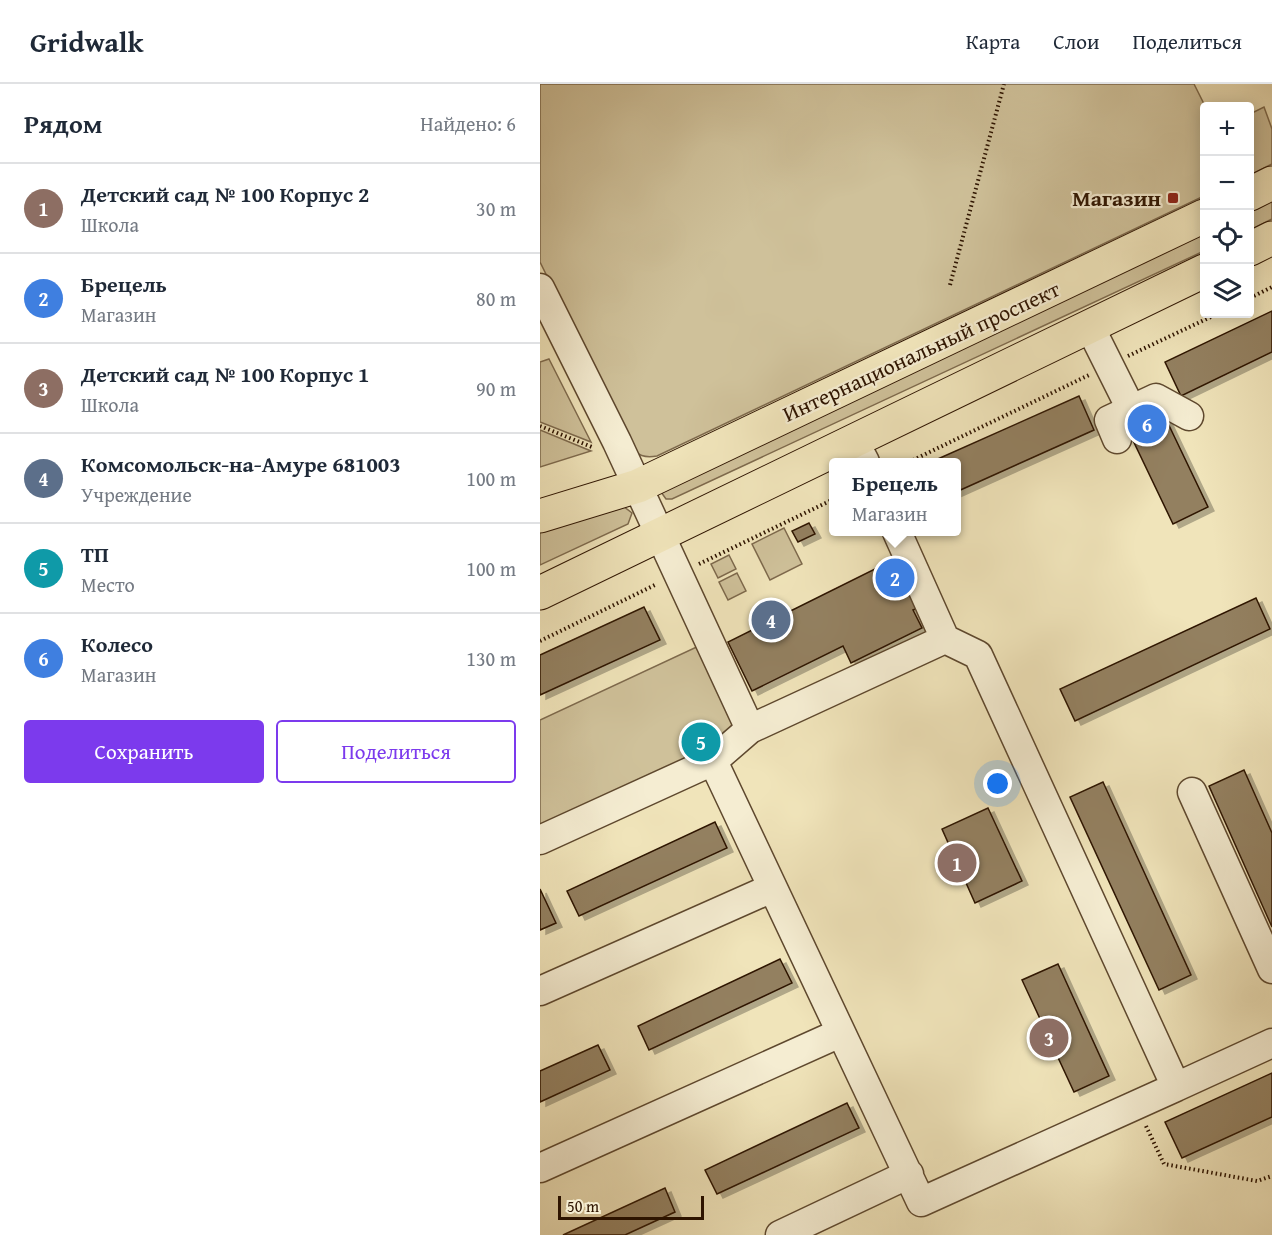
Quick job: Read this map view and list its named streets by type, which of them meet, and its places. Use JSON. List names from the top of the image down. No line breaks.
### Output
{"streets":{"main road":["Интернациональный проспект"]},"places":{"transit":["Магазин"]},"scale_bar":"50 m","page":{"header":"Gridwalk","nav":["Карта","Слои","Поделиться"],"heading":["Рядом","Найдено: 6"],"map_buttons":["+","−"],"list":[{"mark":"1","name":"Детский сад № 100 Корпус 2","note":"Школа","value":"30 m"},{"mark":"2","name":"Брецель","note":"Магазин","value":"80 m"},{"mark":"3","name":"Детский сад № 100 Корпус 1","note":"Школа","value":"90 m"},{"mark":"4","name":"Комсомольск-на-Амуре 681003","note":"Учреждение","value":"100 m"},{"mark":"5","name":"ТП","note":"Место","value":"100 m"},{"mark":"6","name":"Колесо","note":"Магазин","value":"130 m"}],"pins":["6","2","4","5","1","3"],"popup":["Брецель","Магазин"],"buttons":["Сохранить","Поделиться"],"scale":"50 m"}}
